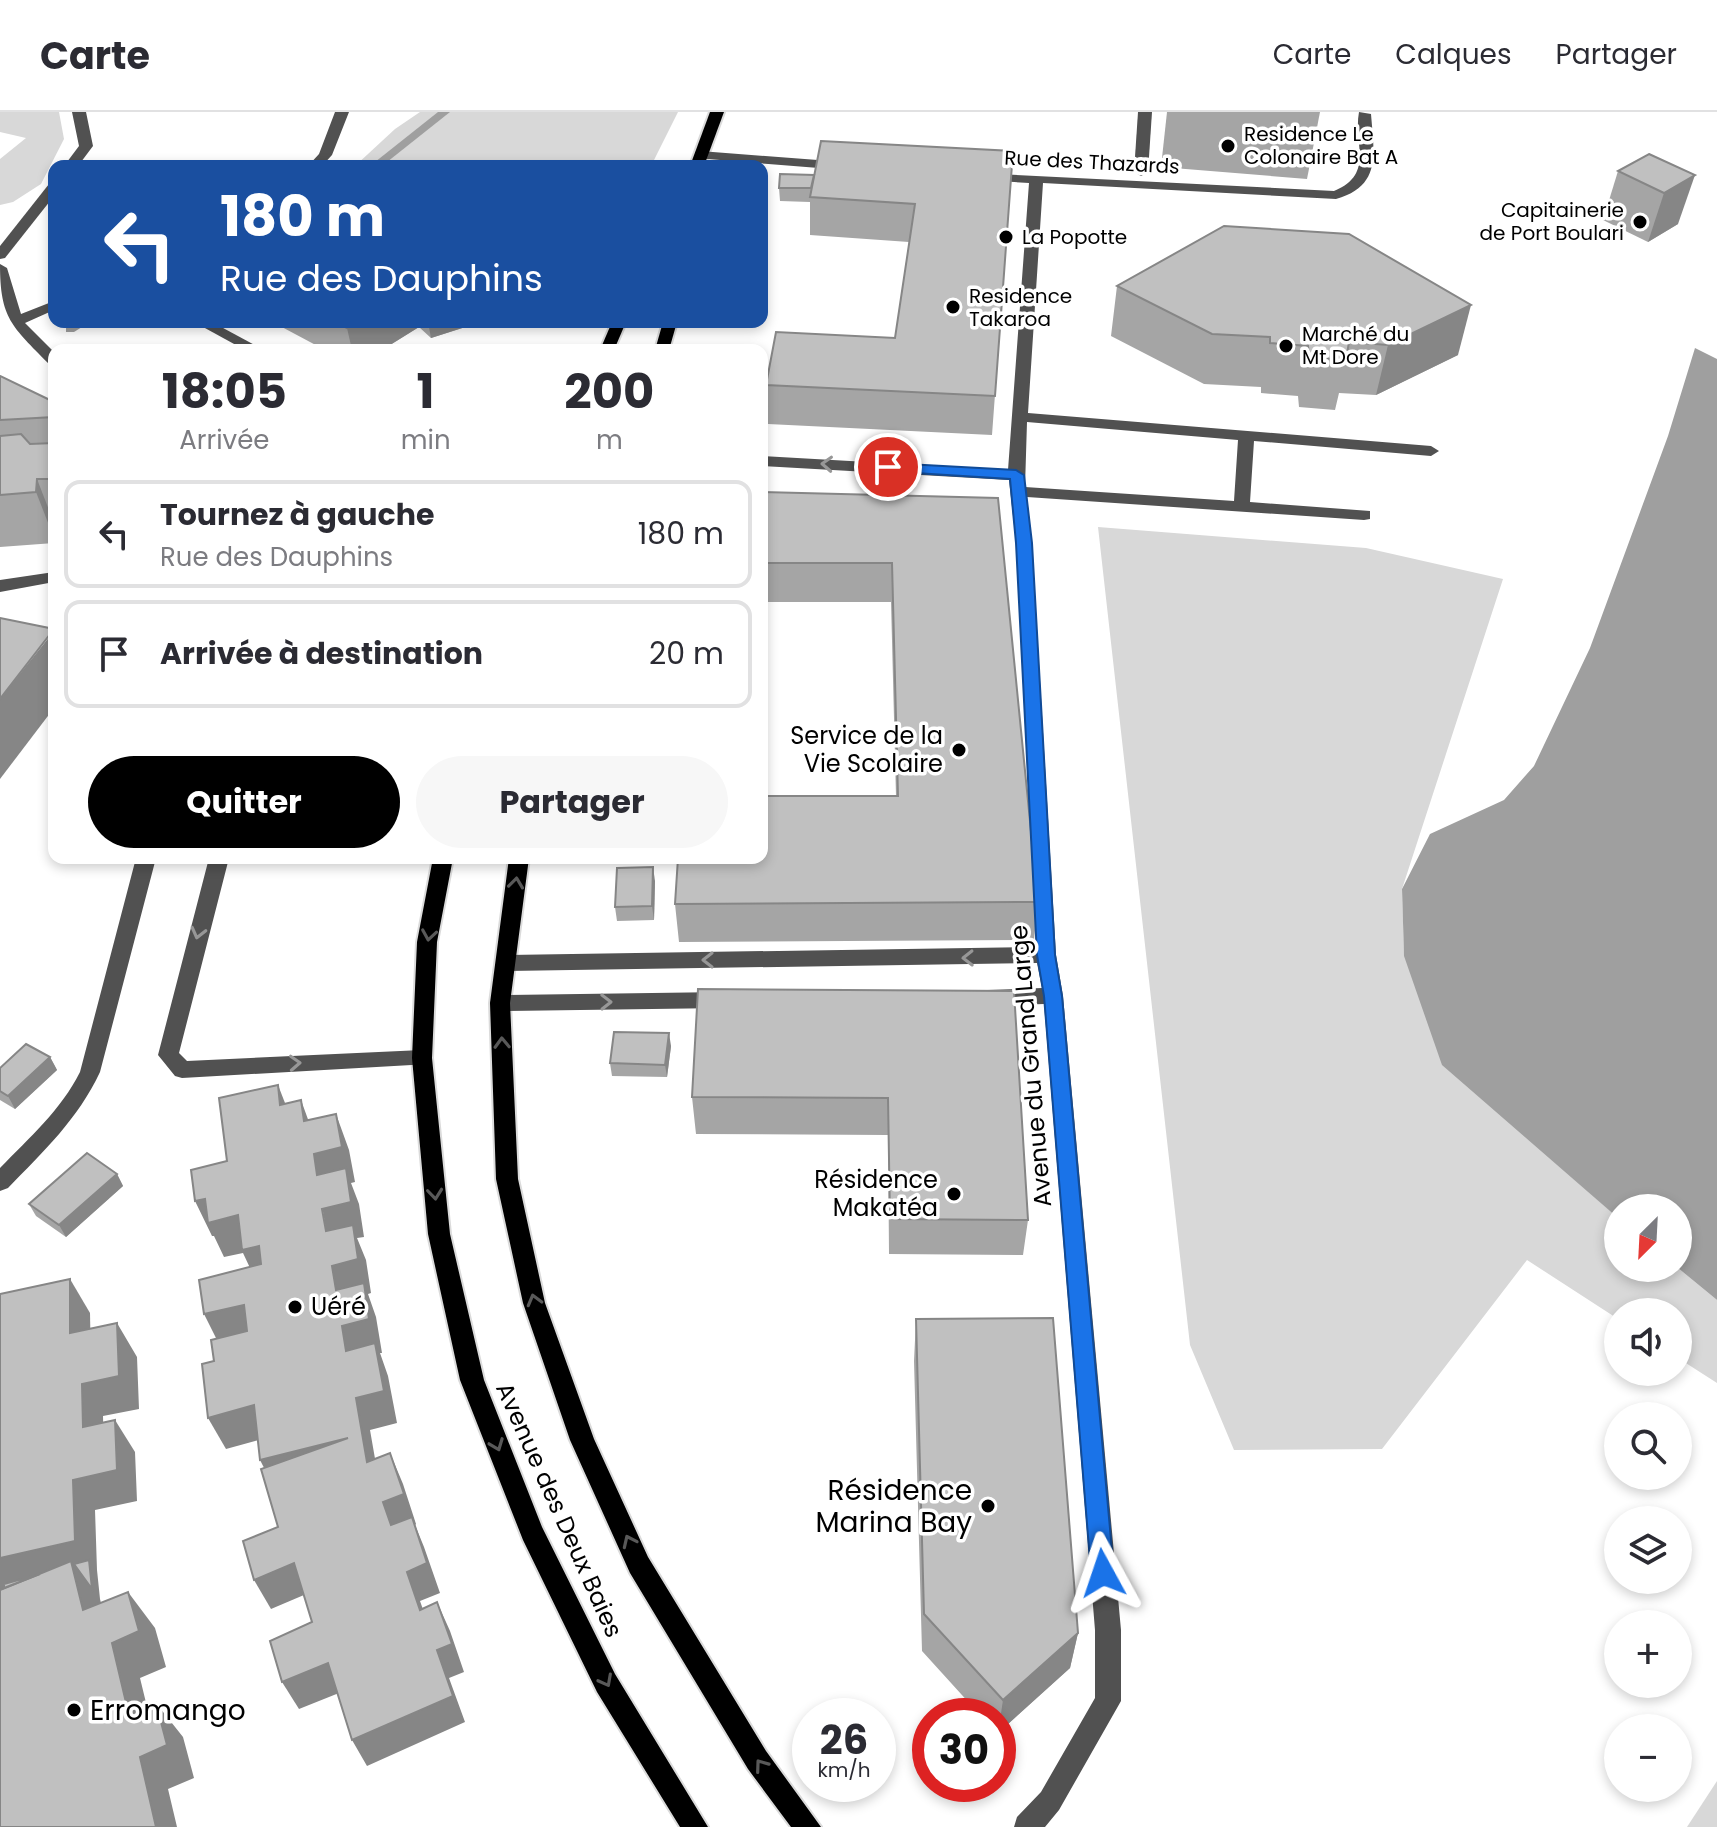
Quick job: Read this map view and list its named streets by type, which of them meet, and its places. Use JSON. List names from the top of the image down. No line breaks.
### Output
{"streets":{"main road":["Avenue des Deux Baies"],"street":["Rue des Thazards","Avenue du Grand Large"]},"crossings":[["Rue des Thazards","Avenue du Grand Large"]],"places":["Residence Le Colonaire Bat A","Capitainerie de Port Boulari","La Popotte","Residence Takaroa","Marché du Mt Dore","Service de la Vie Scolaire","Résidence Makatéa","Uéré","Résidence Marina Bay","Erromango"],"north":"bottom left","page":{"header":"Carte","nav":["Carte","Calques","Partager"],"turn":["180 m","Rue des Dauphins"],"eta":["18:05","Arrivée","1","min","200","m"],"list":[{"name":"Tournez à gauche","note":"Rue des Dauphins","value":"180 m"},{"name":"Arrivée à destination","value":"20 m"}],"buttons":["Quitter","Partager"],"map_buttons":["+","−"],"speed":"26 km/h","limit":"30"}}
